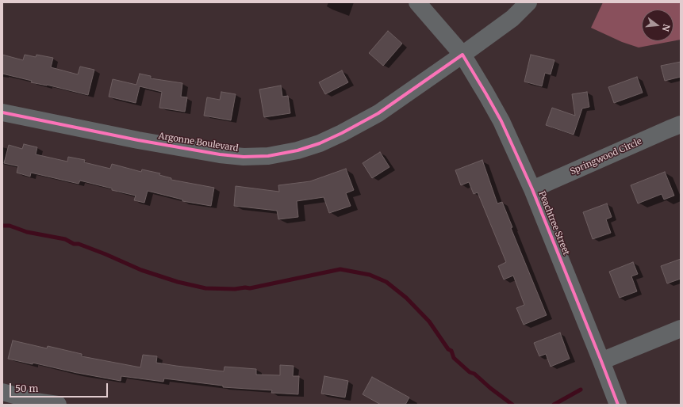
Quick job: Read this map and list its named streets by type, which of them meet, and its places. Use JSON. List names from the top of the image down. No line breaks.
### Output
{"streets":{"street":["Argonne Boulevard","Springwood Circle","Peachtree Street"]},"crossings":[["Argonne Boulevard","Peachtree Street"],["Springwood Circle","Peachtree Street"]],"scale_bar":"50 m","north":"right"}
